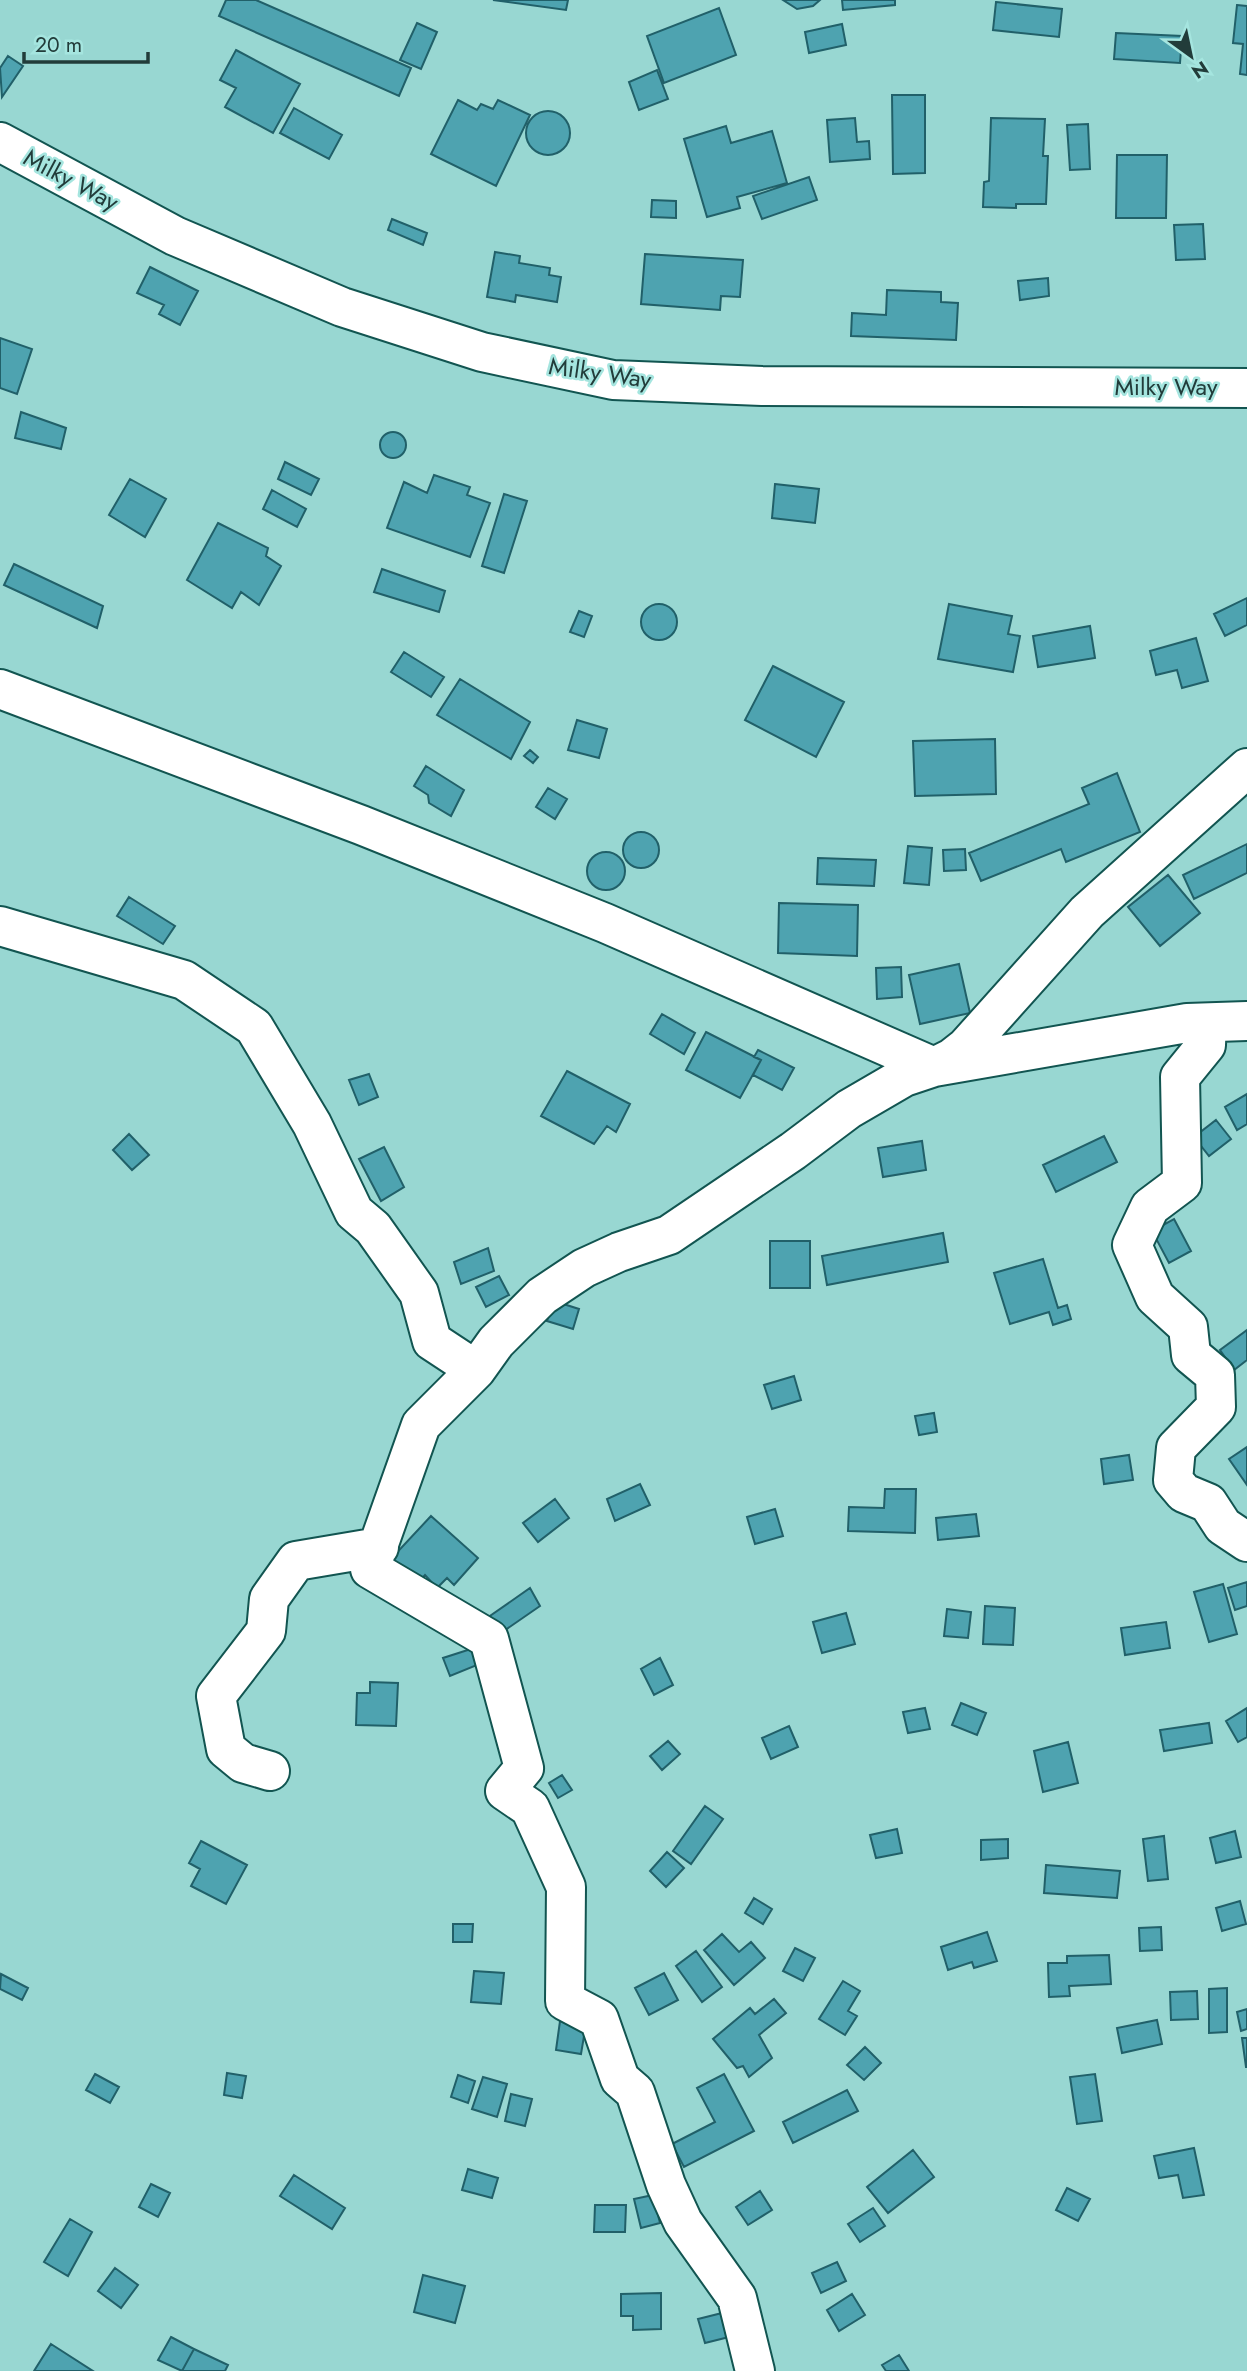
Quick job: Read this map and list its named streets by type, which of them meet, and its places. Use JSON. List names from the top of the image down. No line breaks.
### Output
{"streets":{"street":["Milky Way"]},"scale_bar":"20 m","north":"bottom right"}
